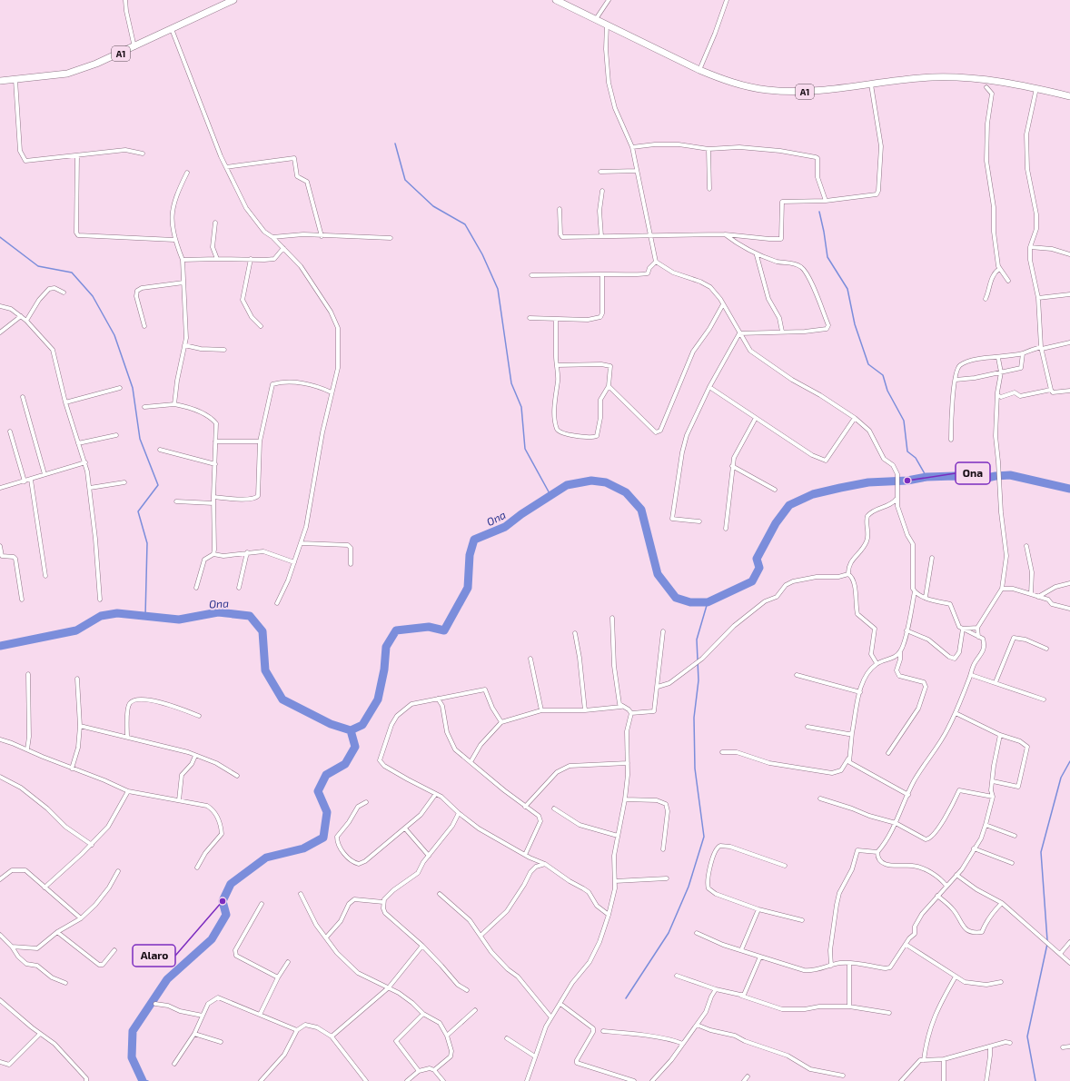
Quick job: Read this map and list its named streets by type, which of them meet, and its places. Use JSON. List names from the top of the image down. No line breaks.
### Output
{"streets":{"highway":["A1"]},"water":["Ona"],"places":["Ona","Alaro"]}
